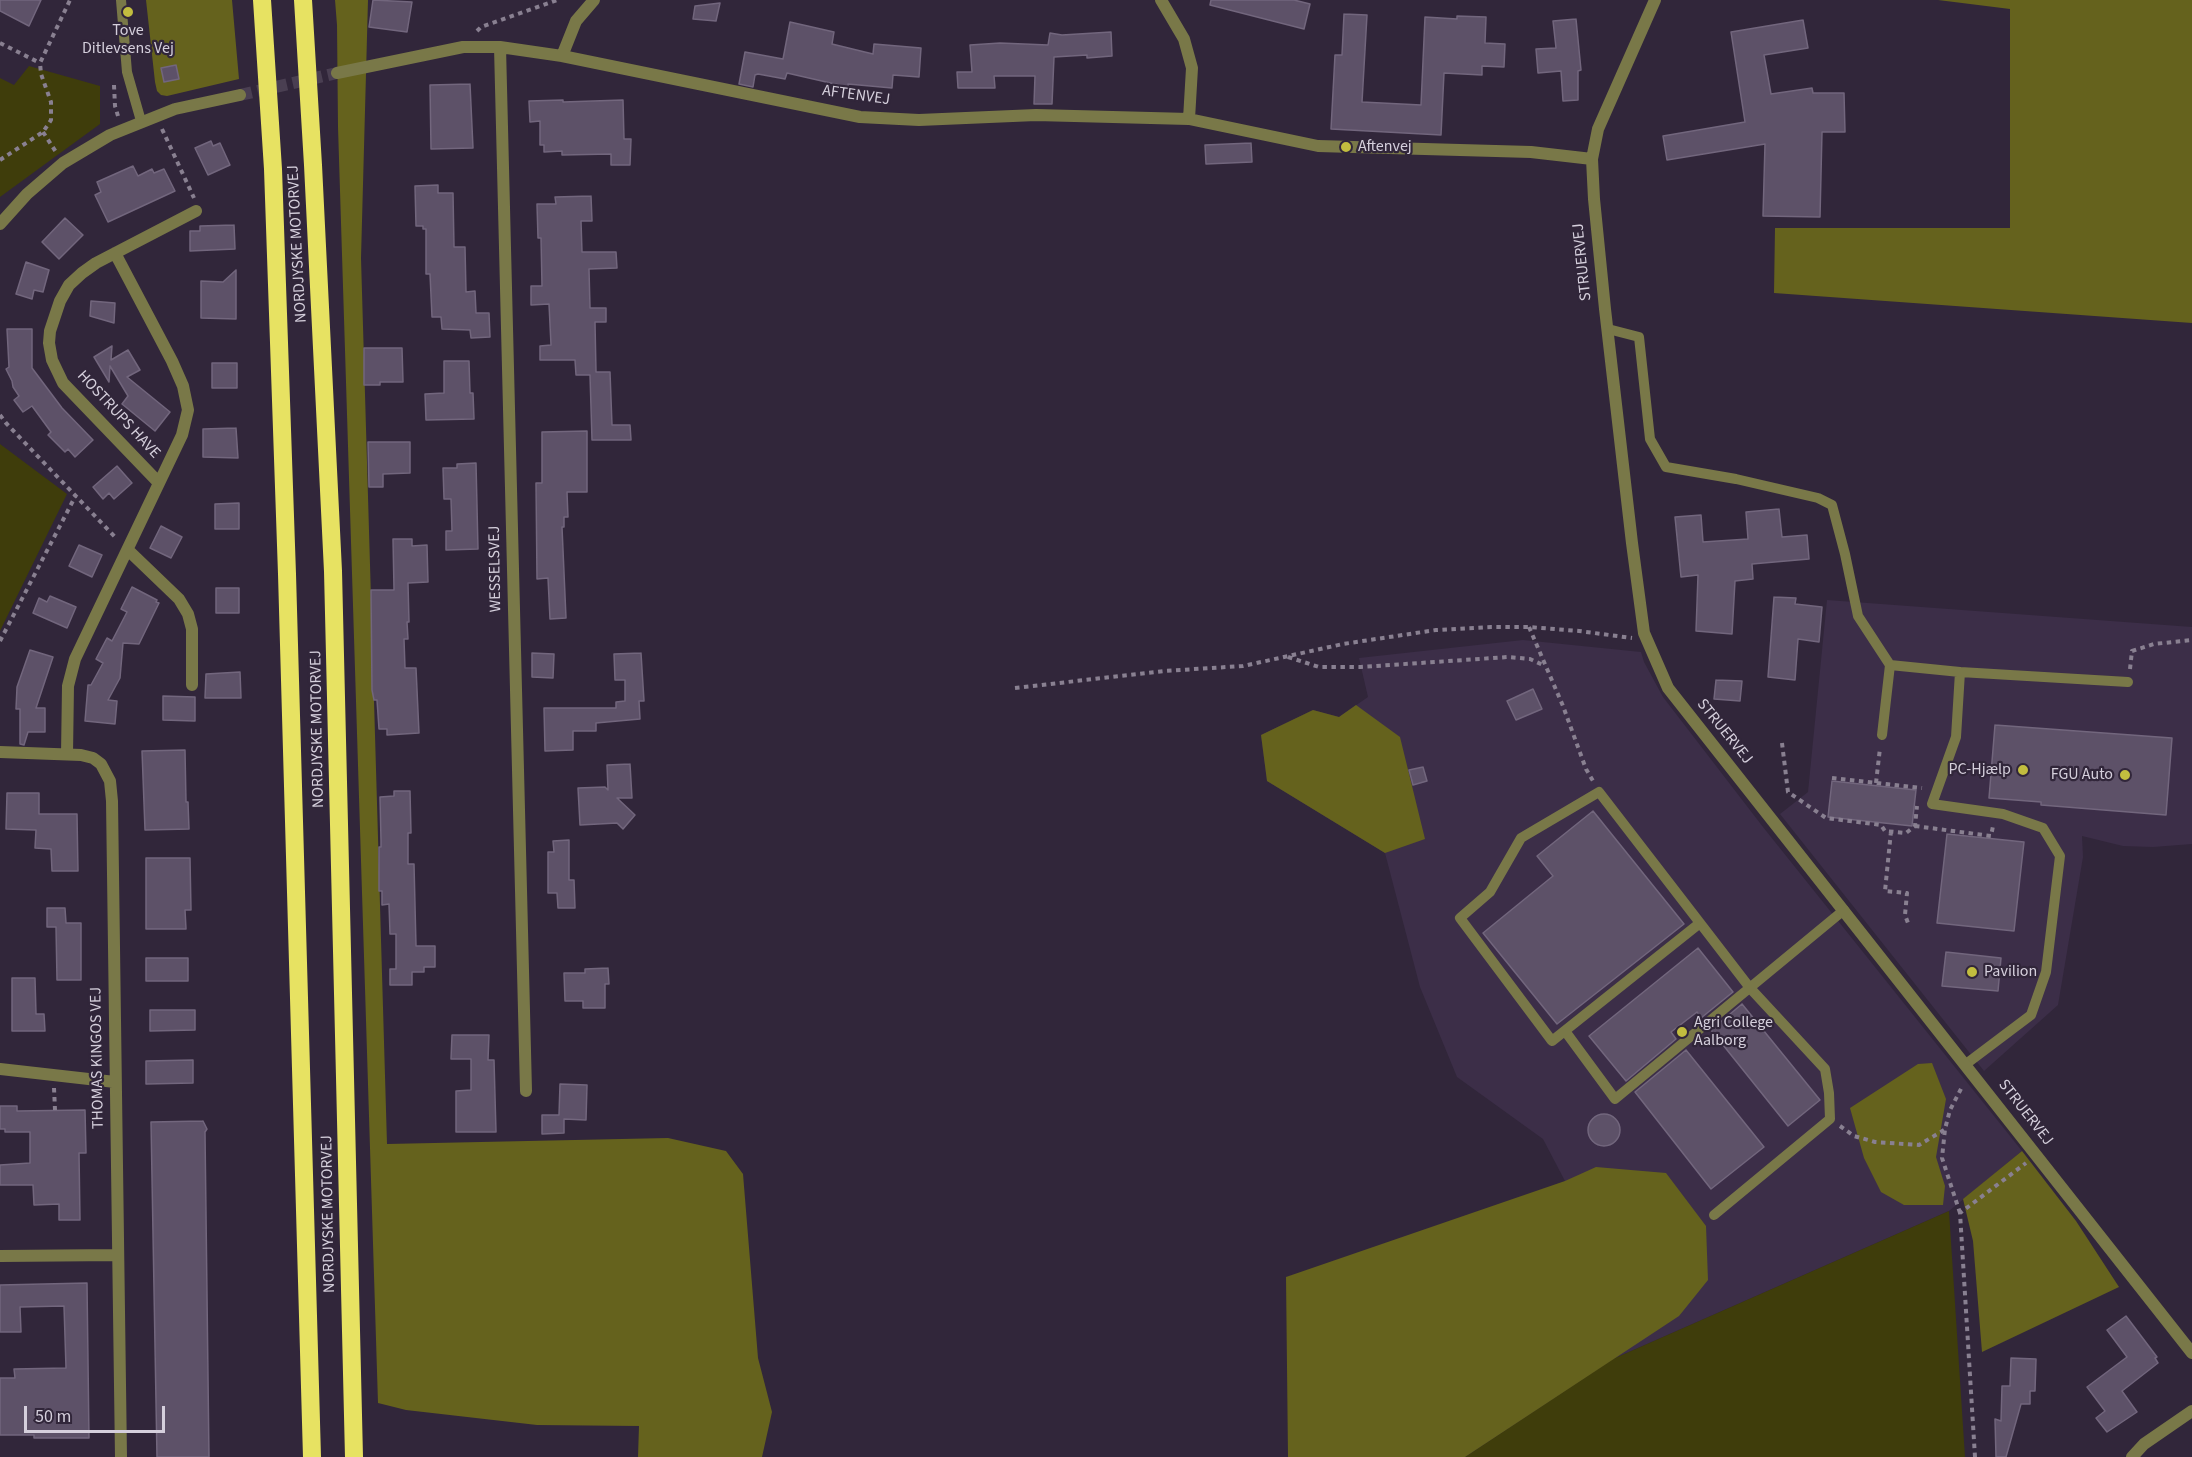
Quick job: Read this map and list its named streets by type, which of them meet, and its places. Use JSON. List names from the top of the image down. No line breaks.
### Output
{"streets":{"highway":["NORDJYSKE MOTORVEJ"],"street":["AFTENVEJ","STRUERVEJ","HOSTRUPS HAVE","WESSELSVEJ","THOMAS KINGOS VEJ"]},"crossings":[["AFTENVEJ","STRUERVEJ"],["AFTENVEJ","WESSELSVEJ"],["HOSTRUPS HAVE","THOMAS KINGOS VEJ"]],"places":["Tove Ditlevsens Vej","Aftenvej","PC-Hjælp","FGU Auto","Pavilion","Agri College Aalborg"],"scale_bar":"50 m"}
